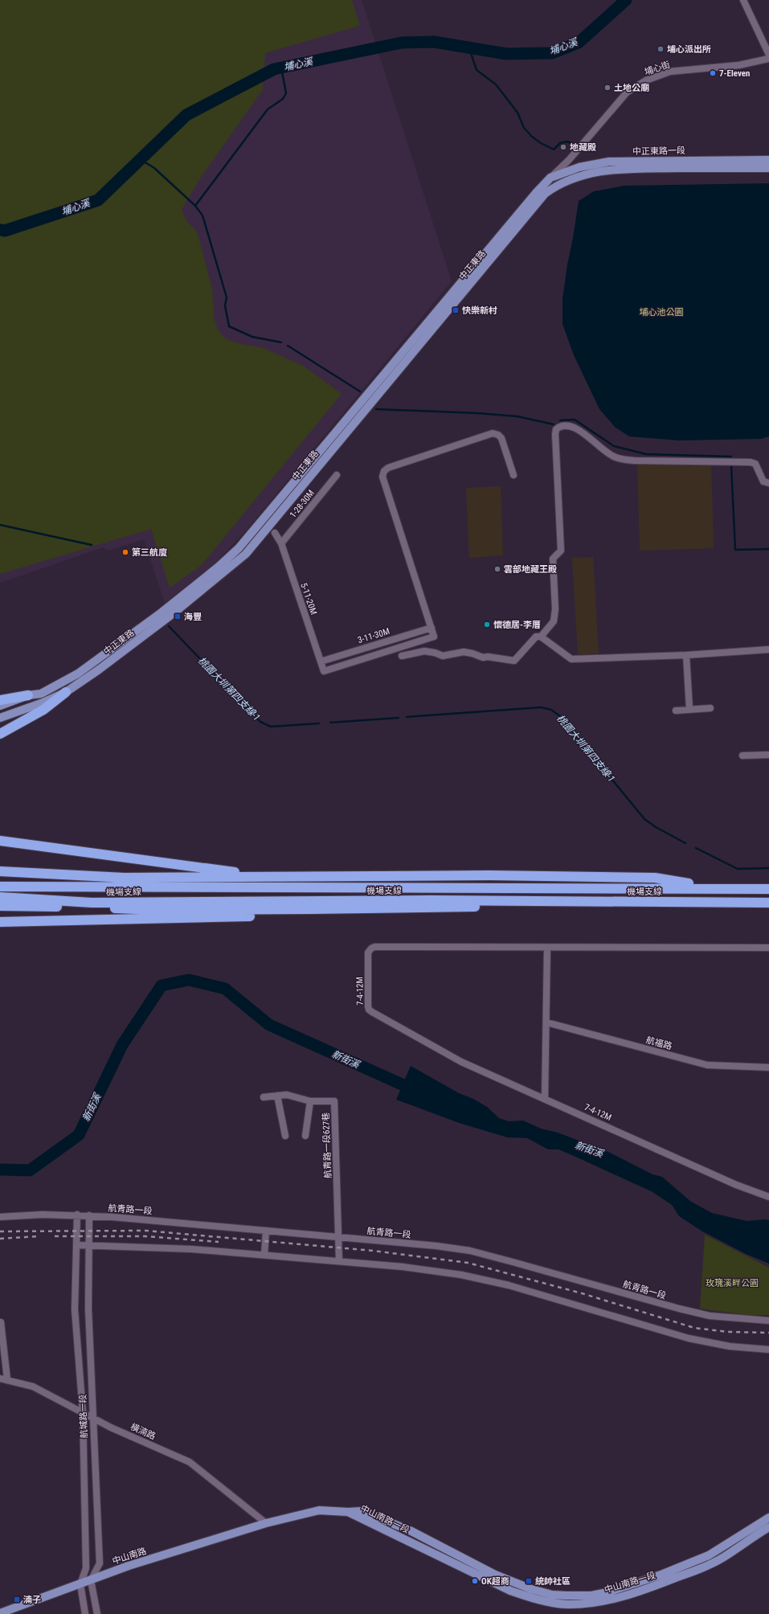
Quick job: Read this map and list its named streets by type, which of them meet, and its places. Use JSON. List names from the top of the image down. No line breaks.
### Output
{"streets":{"highway":["機場支線"],"main road":["中正東路一段","中正東路","中山南路一段","中山南路"],"street":["埔心街","1-28-30M","5-11-20M","3-11-30M","7-4-12M","航福路","航青路一段627巷","航青路一段","航城路一段","橫湳路"]},"crossings":[["埔心街","中正東路一段"],["埔心街","中正東路"],["中正東路一段","中正東路"],["1-28-30M","5-11-20M"],["5-11-20M","3-11-30M"],["航青路一段627巷","航青路一段"],["航青路一段","航城路一段"],["航城路一段","橫湳路"],["航城路一段","中山南路"],["橫湳路","中山南路一段"],["橫湳路","中山南路"],["中山南路一段","中山南路"]],"water":["埔心溪","桃園大圳第四支線-1","新街溪"],"parks":["埔心池公園","玫瑰溪畔公園"],"places":{"other":["埔心派出所","7-Eleven","土地公廟","地藏殿","第三航廈","雲部地藏王殿","懷德居-李厝","OK超商"],"transit":["快樂新村","海豐","統帥社區","湳子"]}}
